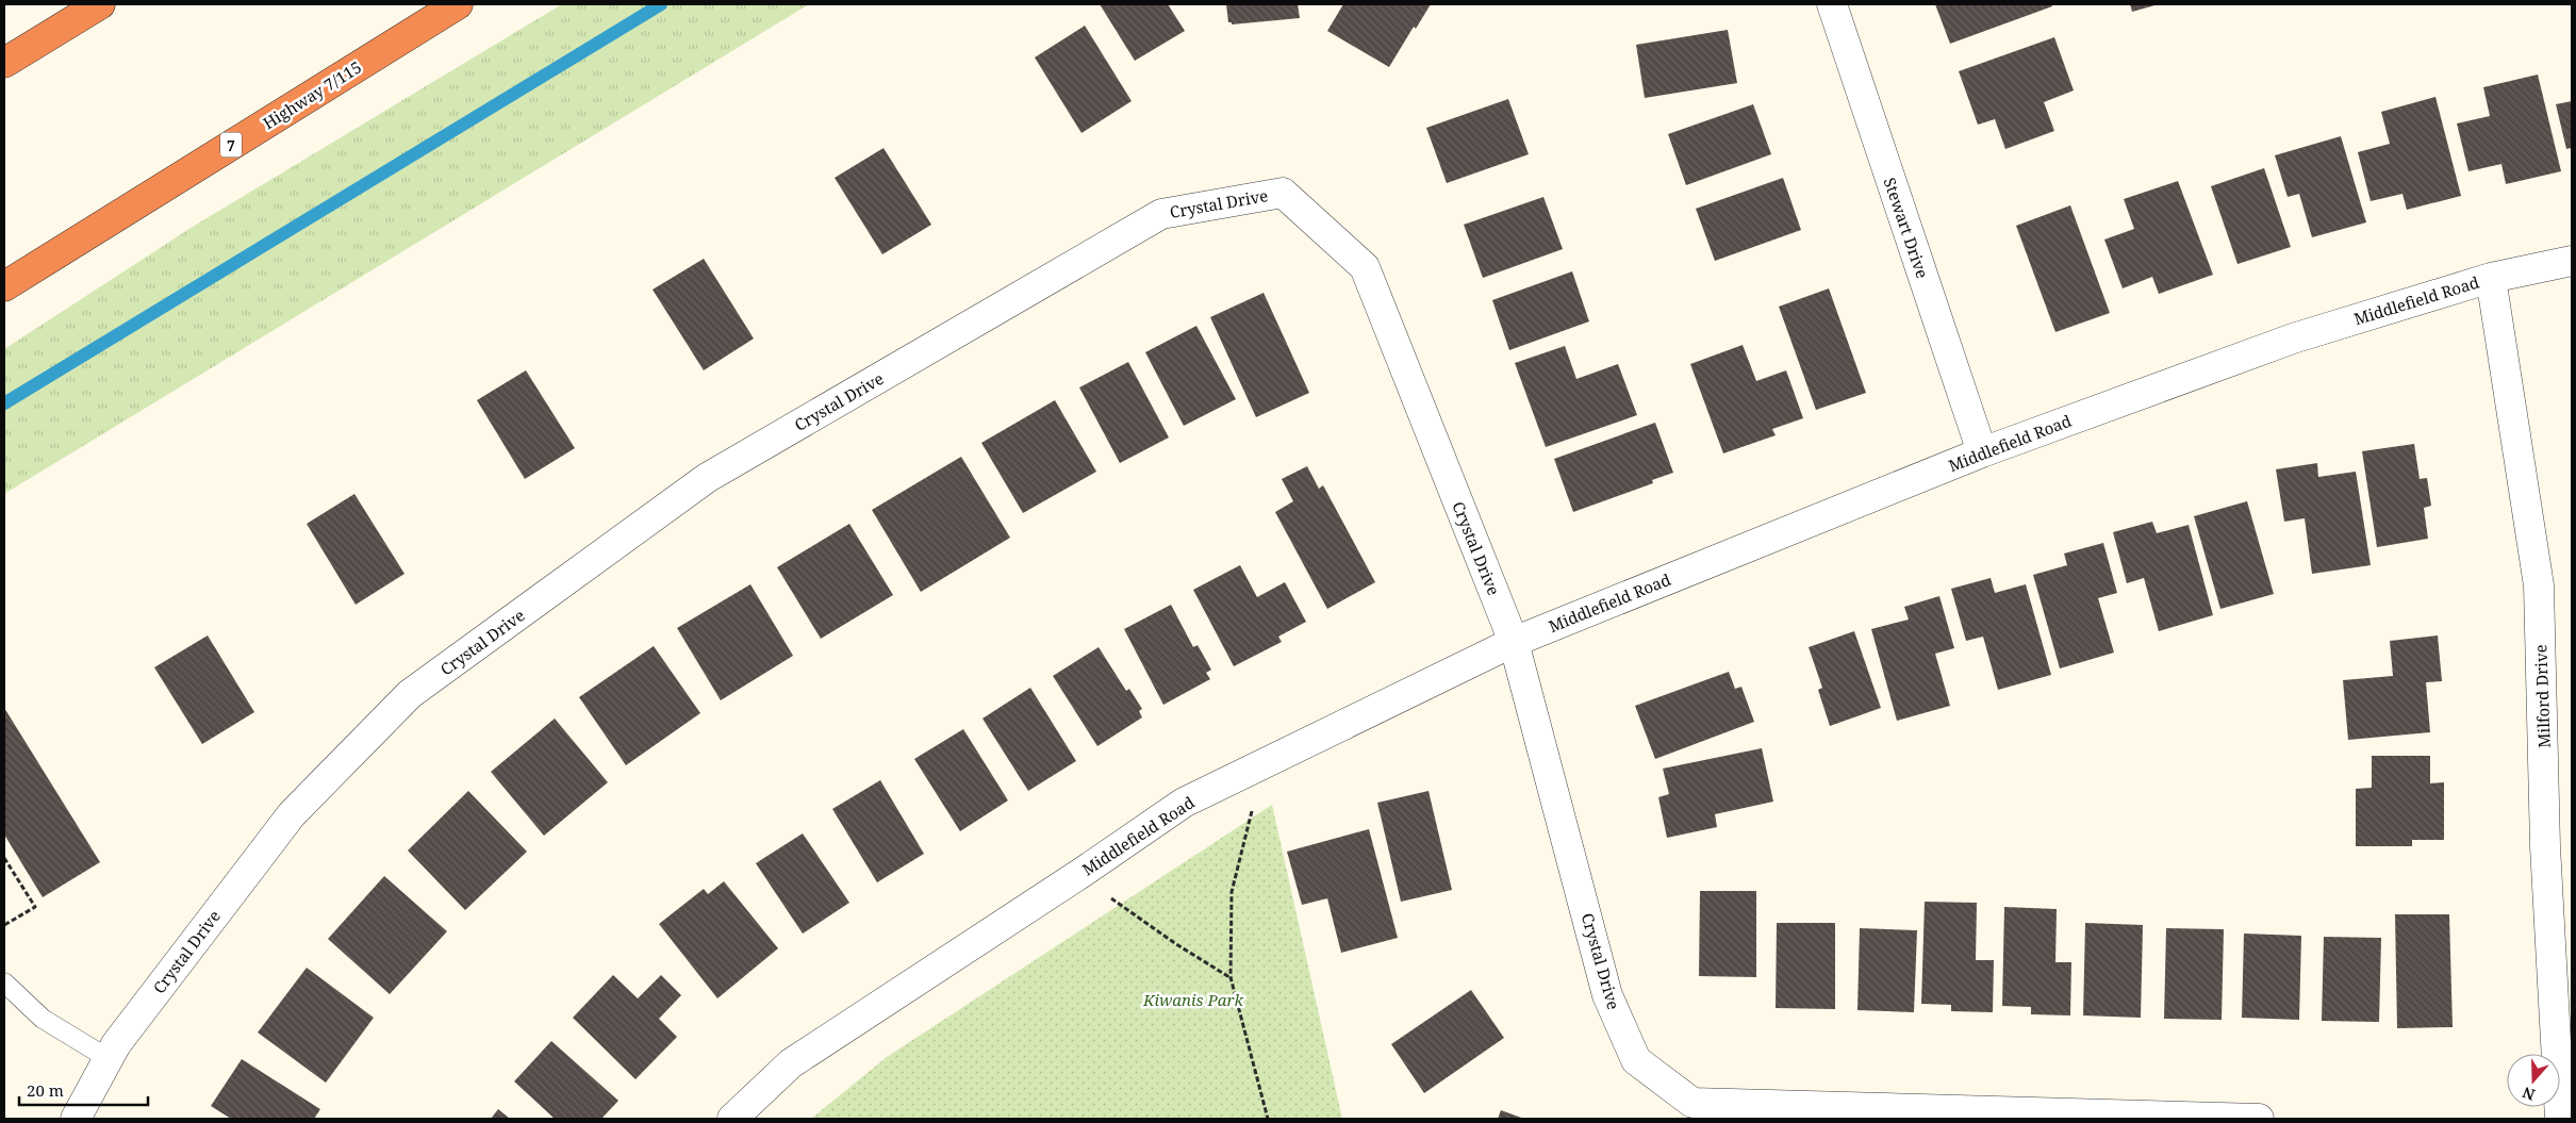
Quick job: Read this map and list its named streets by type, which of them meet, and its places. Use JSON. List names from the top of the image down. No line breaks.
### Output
{"streets":{"highway":["Highway 7/115","7"],"street":["Crystal Drive","Stewart Drive","Middlefield Road","Milford Drive"]},"crossings":[["Crystal Drive","Middlefield Road"],["Stewart Drive","Middlefield Road"],["Middlefield Road","Milford Drive"]],"parks":["Kiwanis Park"],"scale_bar":"20 m","north":"bottom"}
